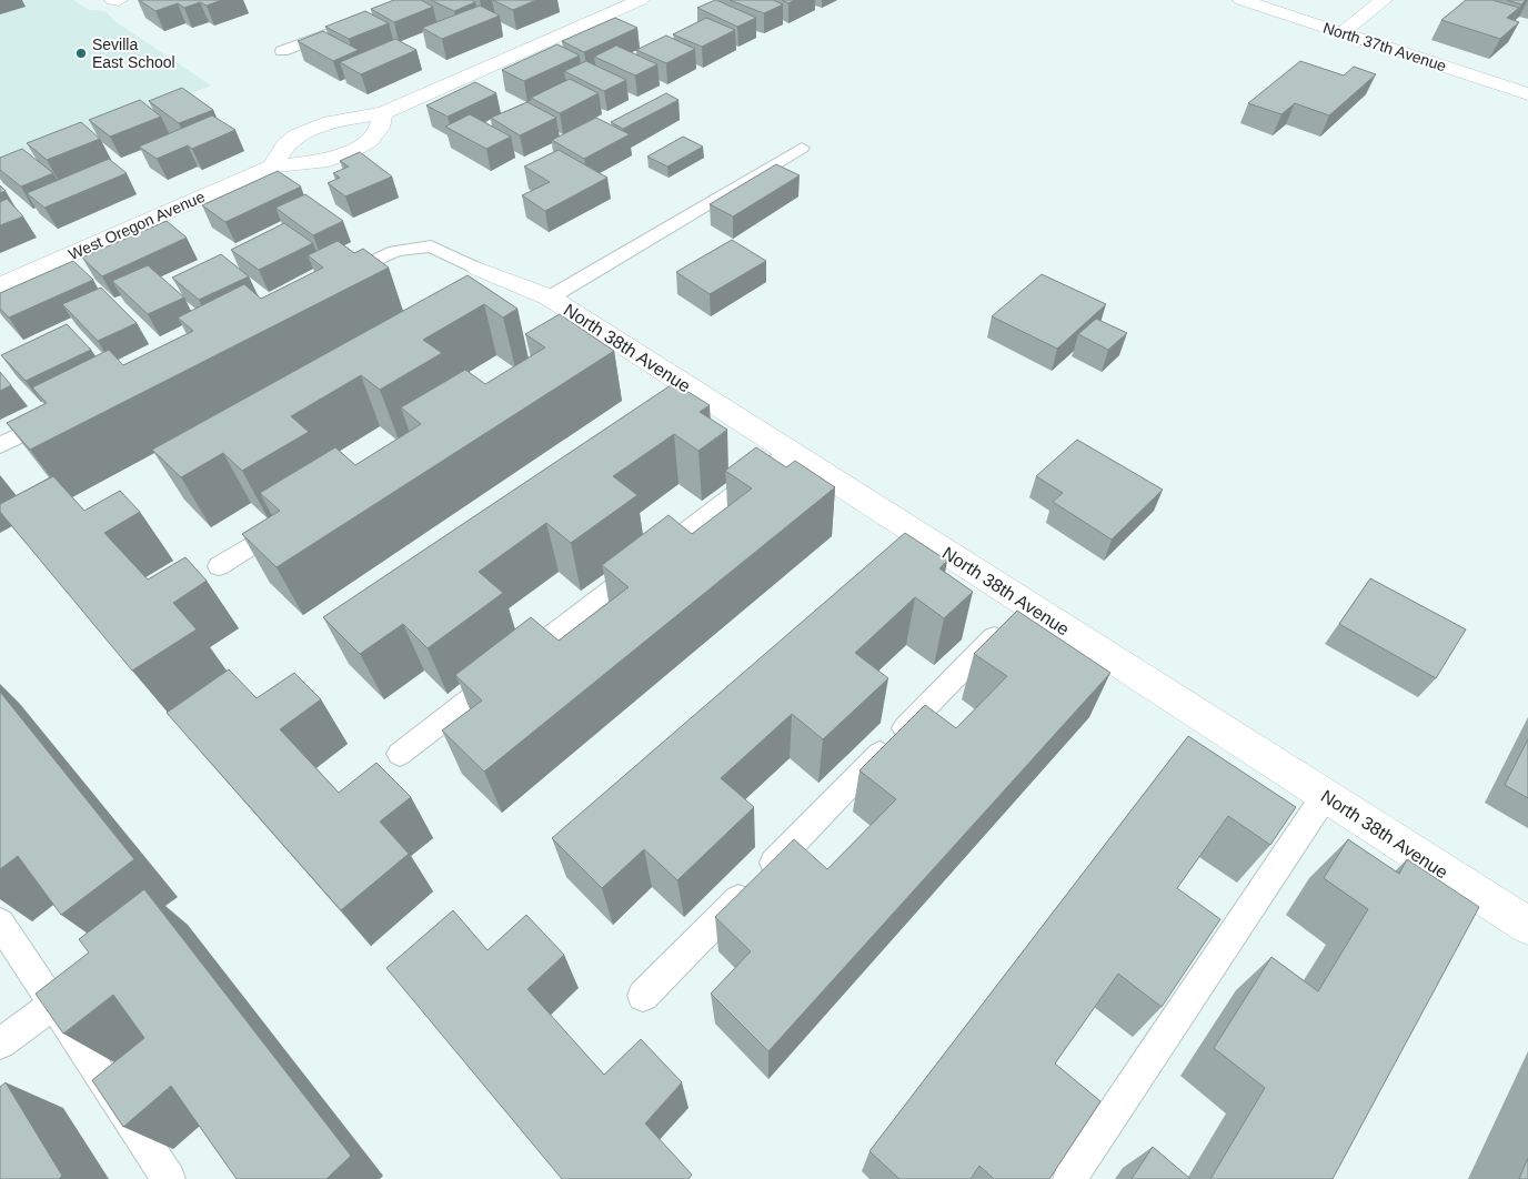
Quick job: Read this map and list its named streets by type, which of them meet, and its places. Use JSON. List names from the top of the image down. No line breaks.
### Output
{"streets":{"street":["North 37th Avenue","West Oregon Avenue","North 38th Avenue"]},"places":["Sevilla East School"]}
